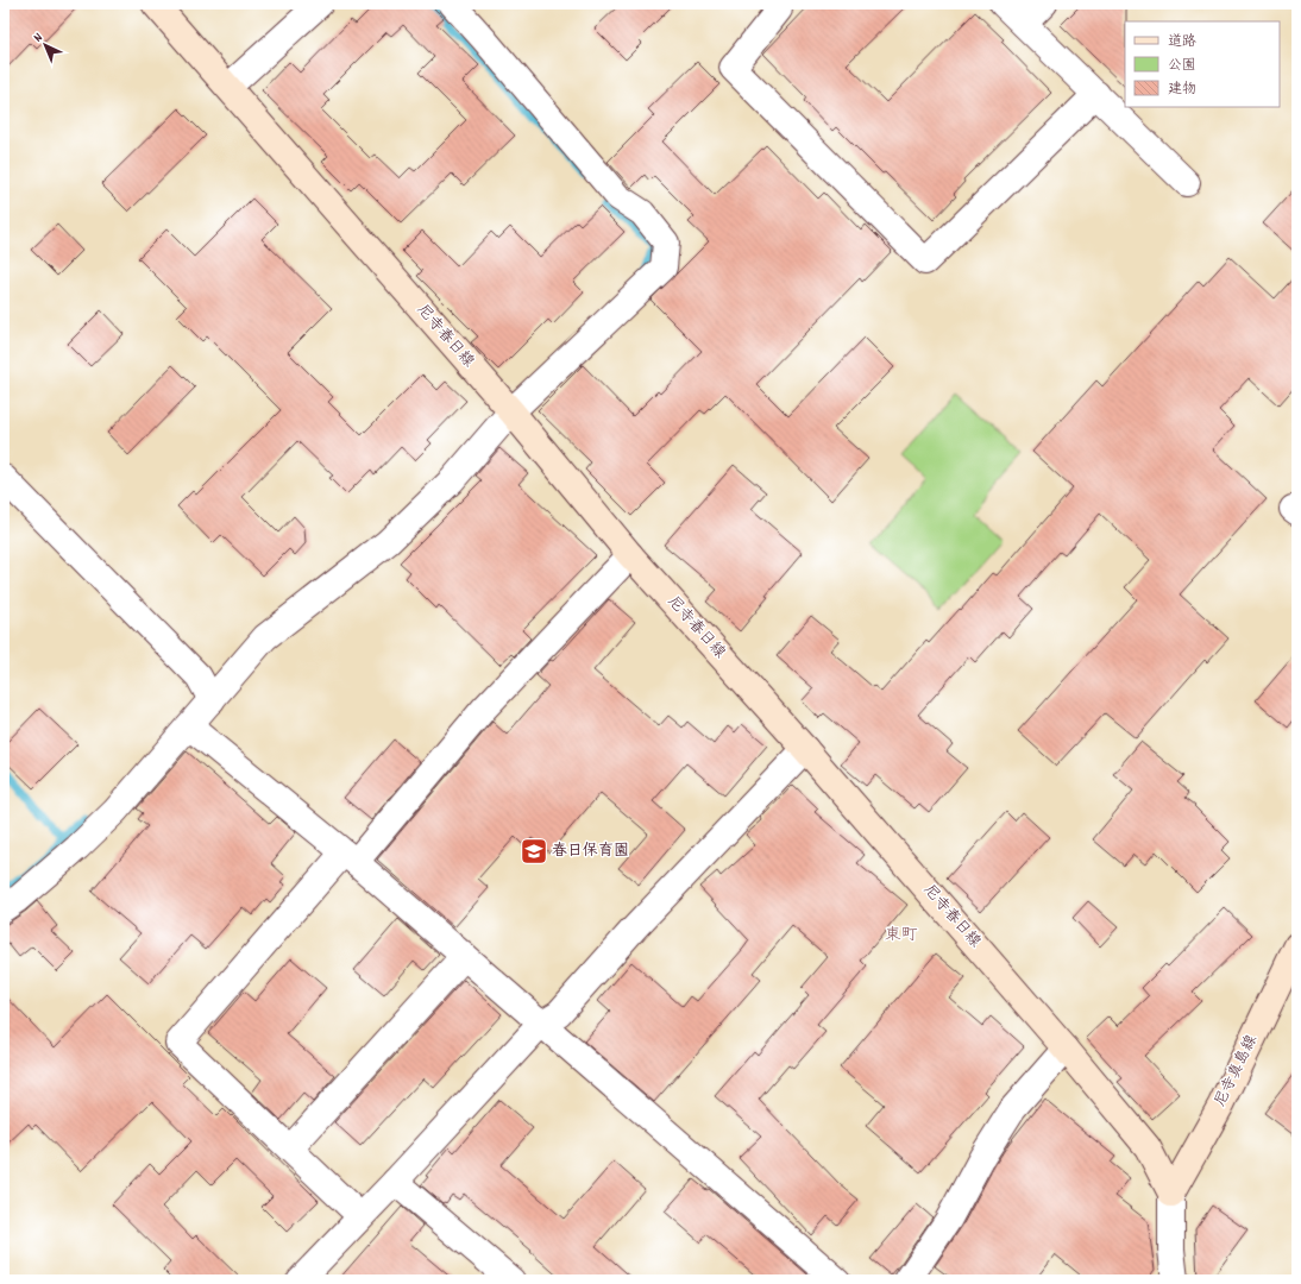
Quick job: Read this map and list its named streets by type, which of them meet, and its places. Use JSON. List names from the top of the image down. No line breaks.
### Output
{"streets":{"street":["尼寺春日線","尼寺真島線"]},"crossings":[["尼寺春日線","尼寺真島線"]],"districts":["東町"],"places":{"school or university":["春日保育園"]},"legend":["道路","公園","建物"],"north":"top left"}
